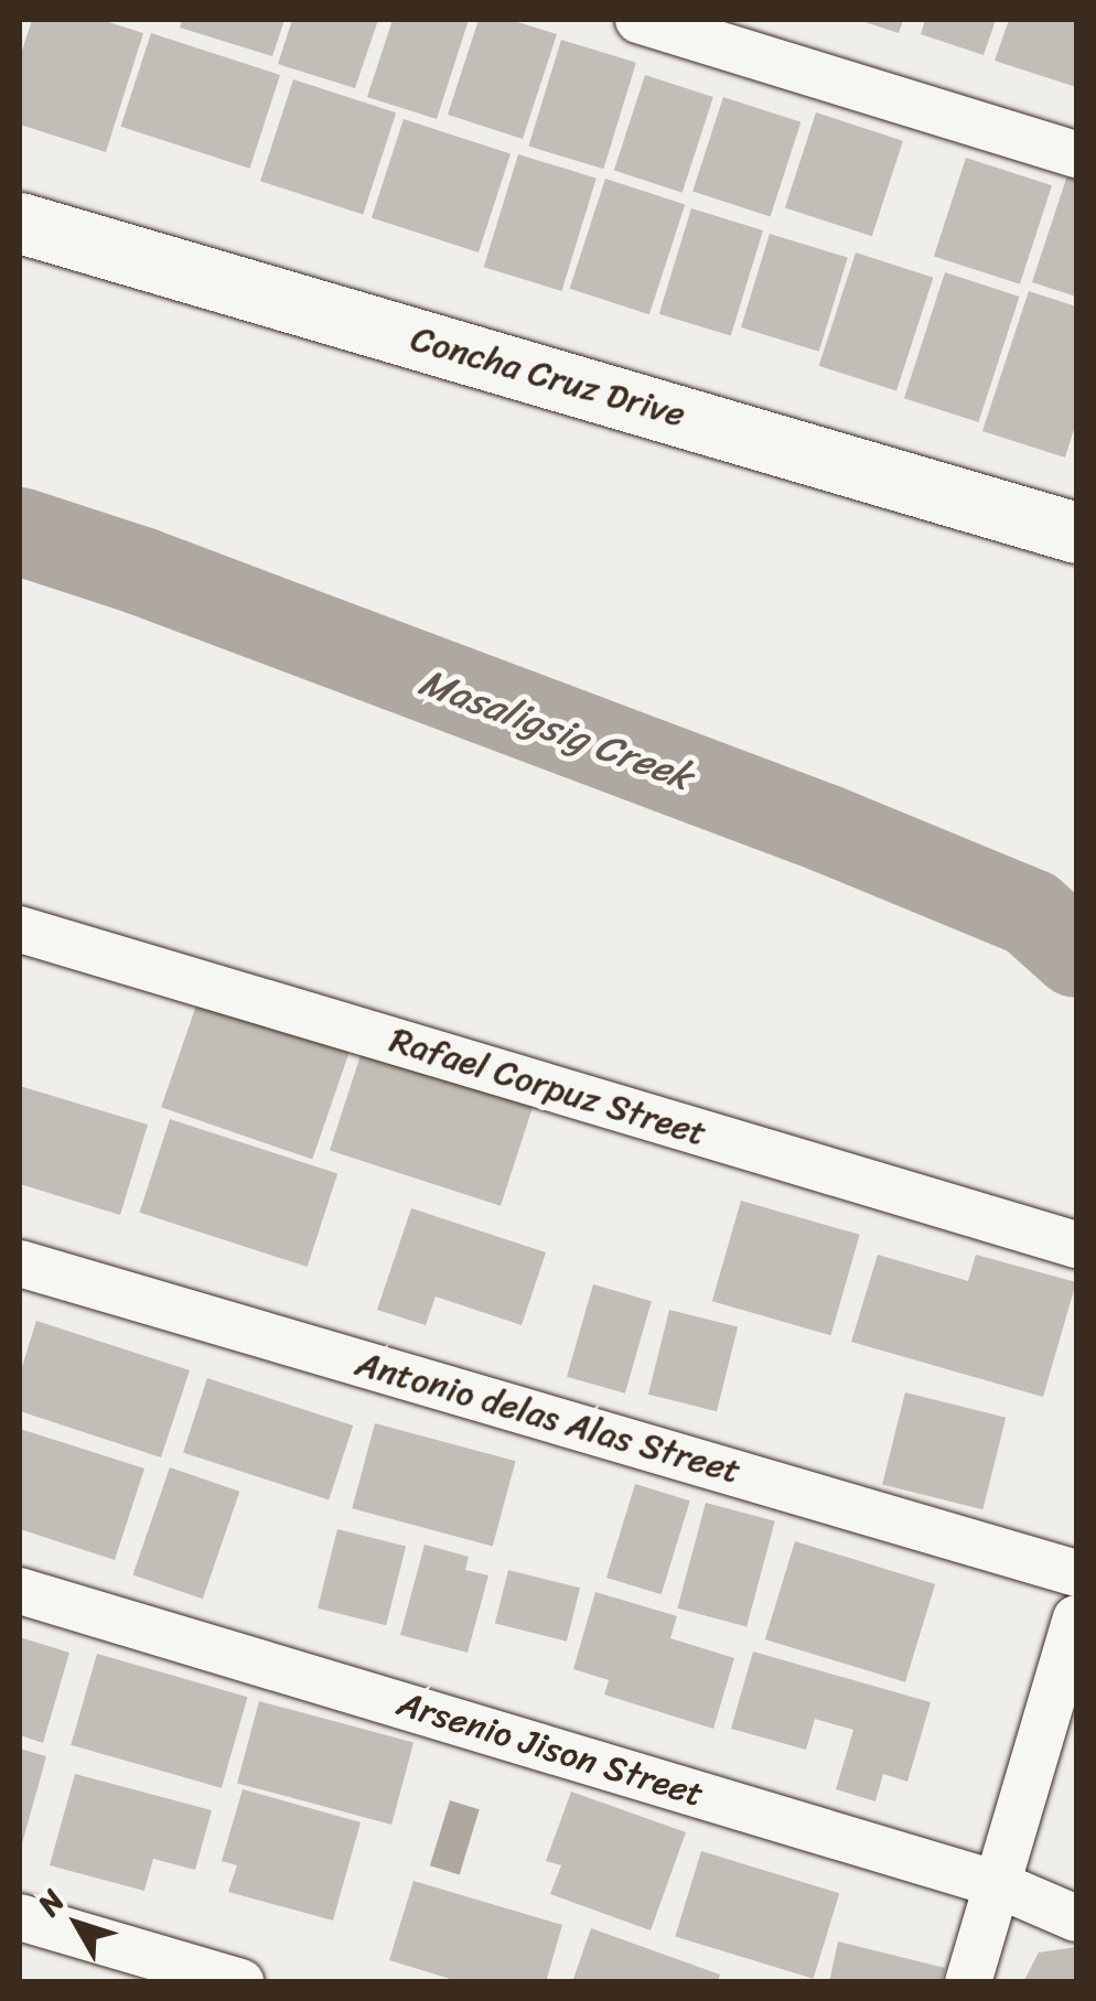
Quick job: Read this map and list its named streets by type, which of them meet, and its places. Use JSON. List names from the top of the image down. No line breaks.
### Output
{"streets":{"street":["Concha Cruz Drive","Rafael Corpuz Street","Antonio delas Alas Street","Arsenio Jison Street"]},"water":["Masaligsig Creek"],"north":"top left"}
